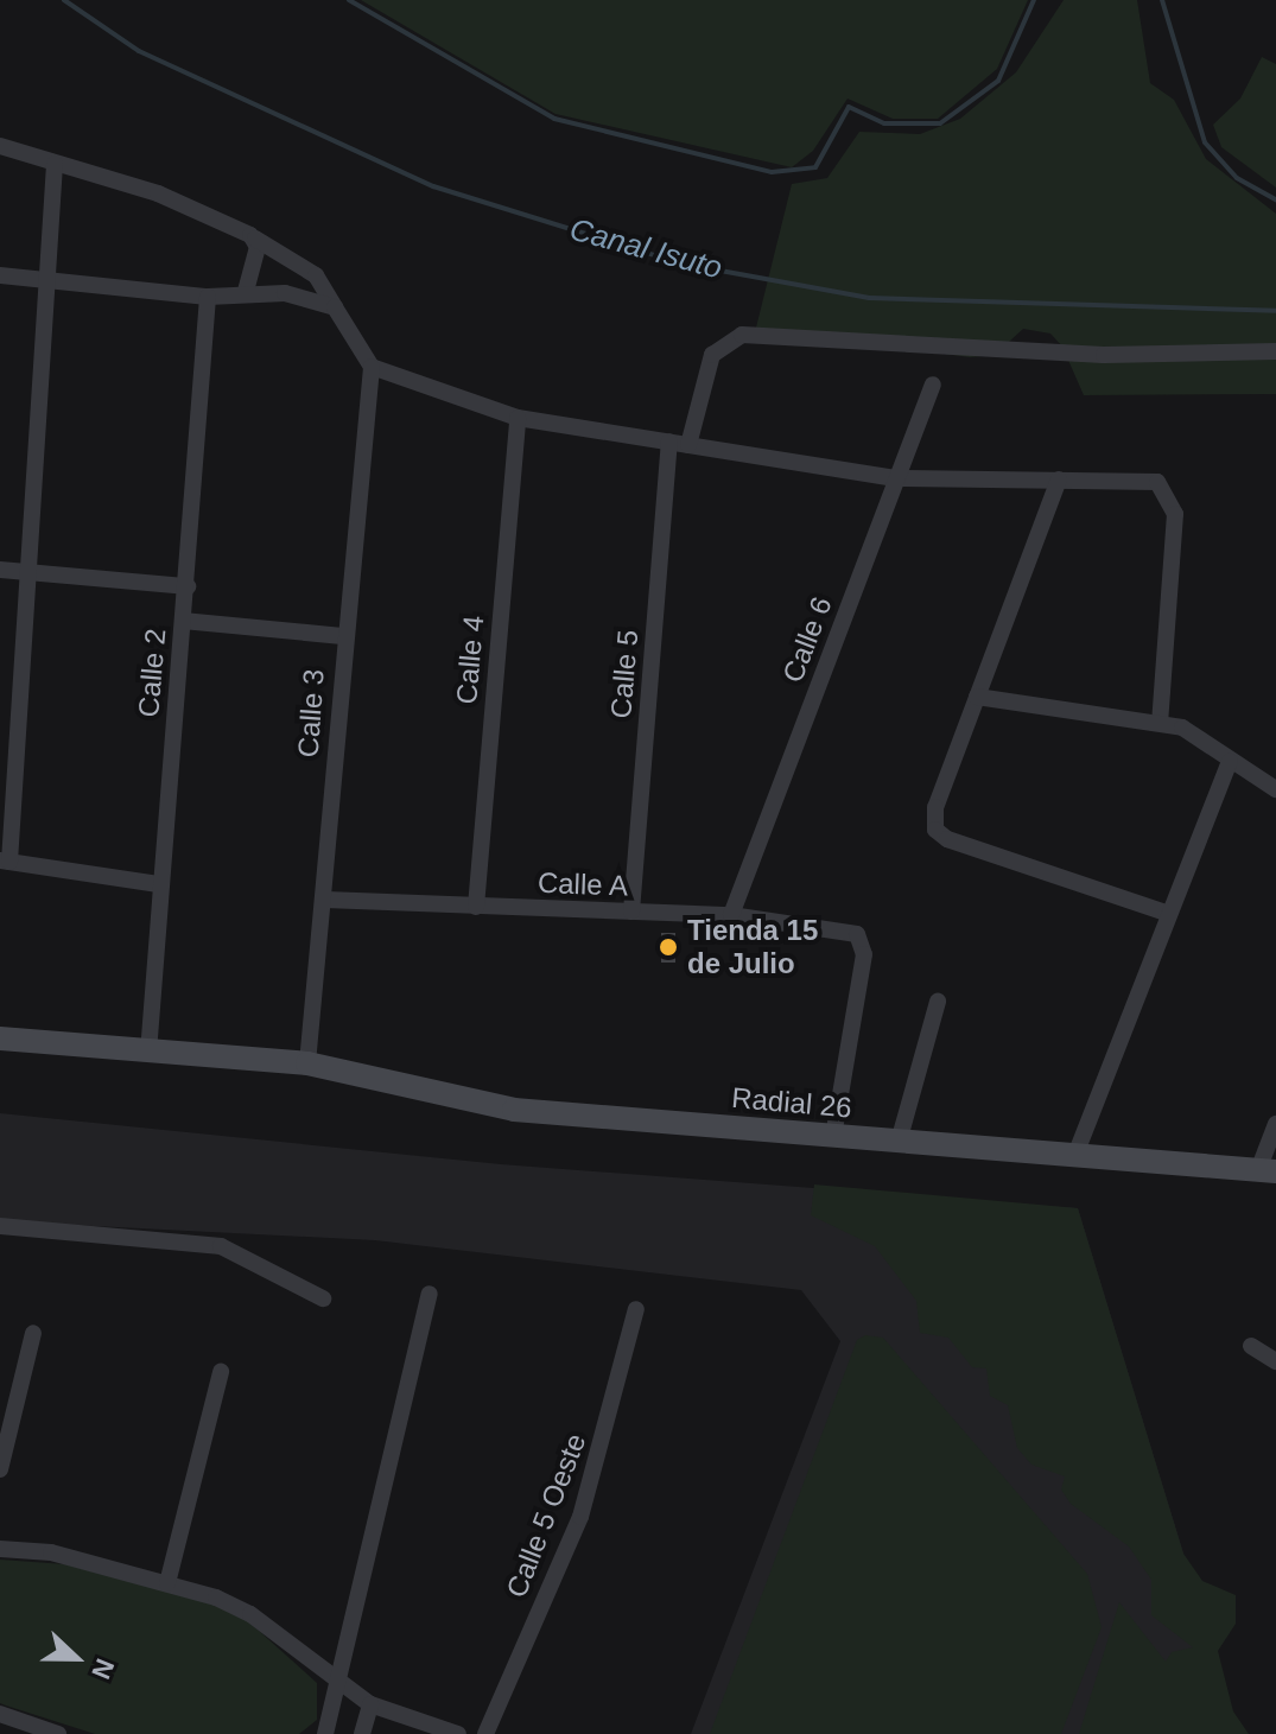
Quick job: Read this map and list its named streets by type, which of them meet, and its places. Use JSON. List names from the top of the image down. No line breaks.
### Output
{"streets":{"main road":["Radial 26"],"street":["Calle 6","Calle 4","Calle 2","Calle 5","Calle 3","Calle A","Calle 5 Oeste"]},"crossings":[["Calle 6","Calle A"],["Calle 4","Calle A"],["Calle 2","Radial 26"],["Calle 5","Calle A"],["Calle 3","Calle A"],["Calle 3","Radial 26"],["Calle A","Radial 26"]],"water":["Canal Isuto"],"places":["Tienda 15 de Julio"],"north":"right"}
